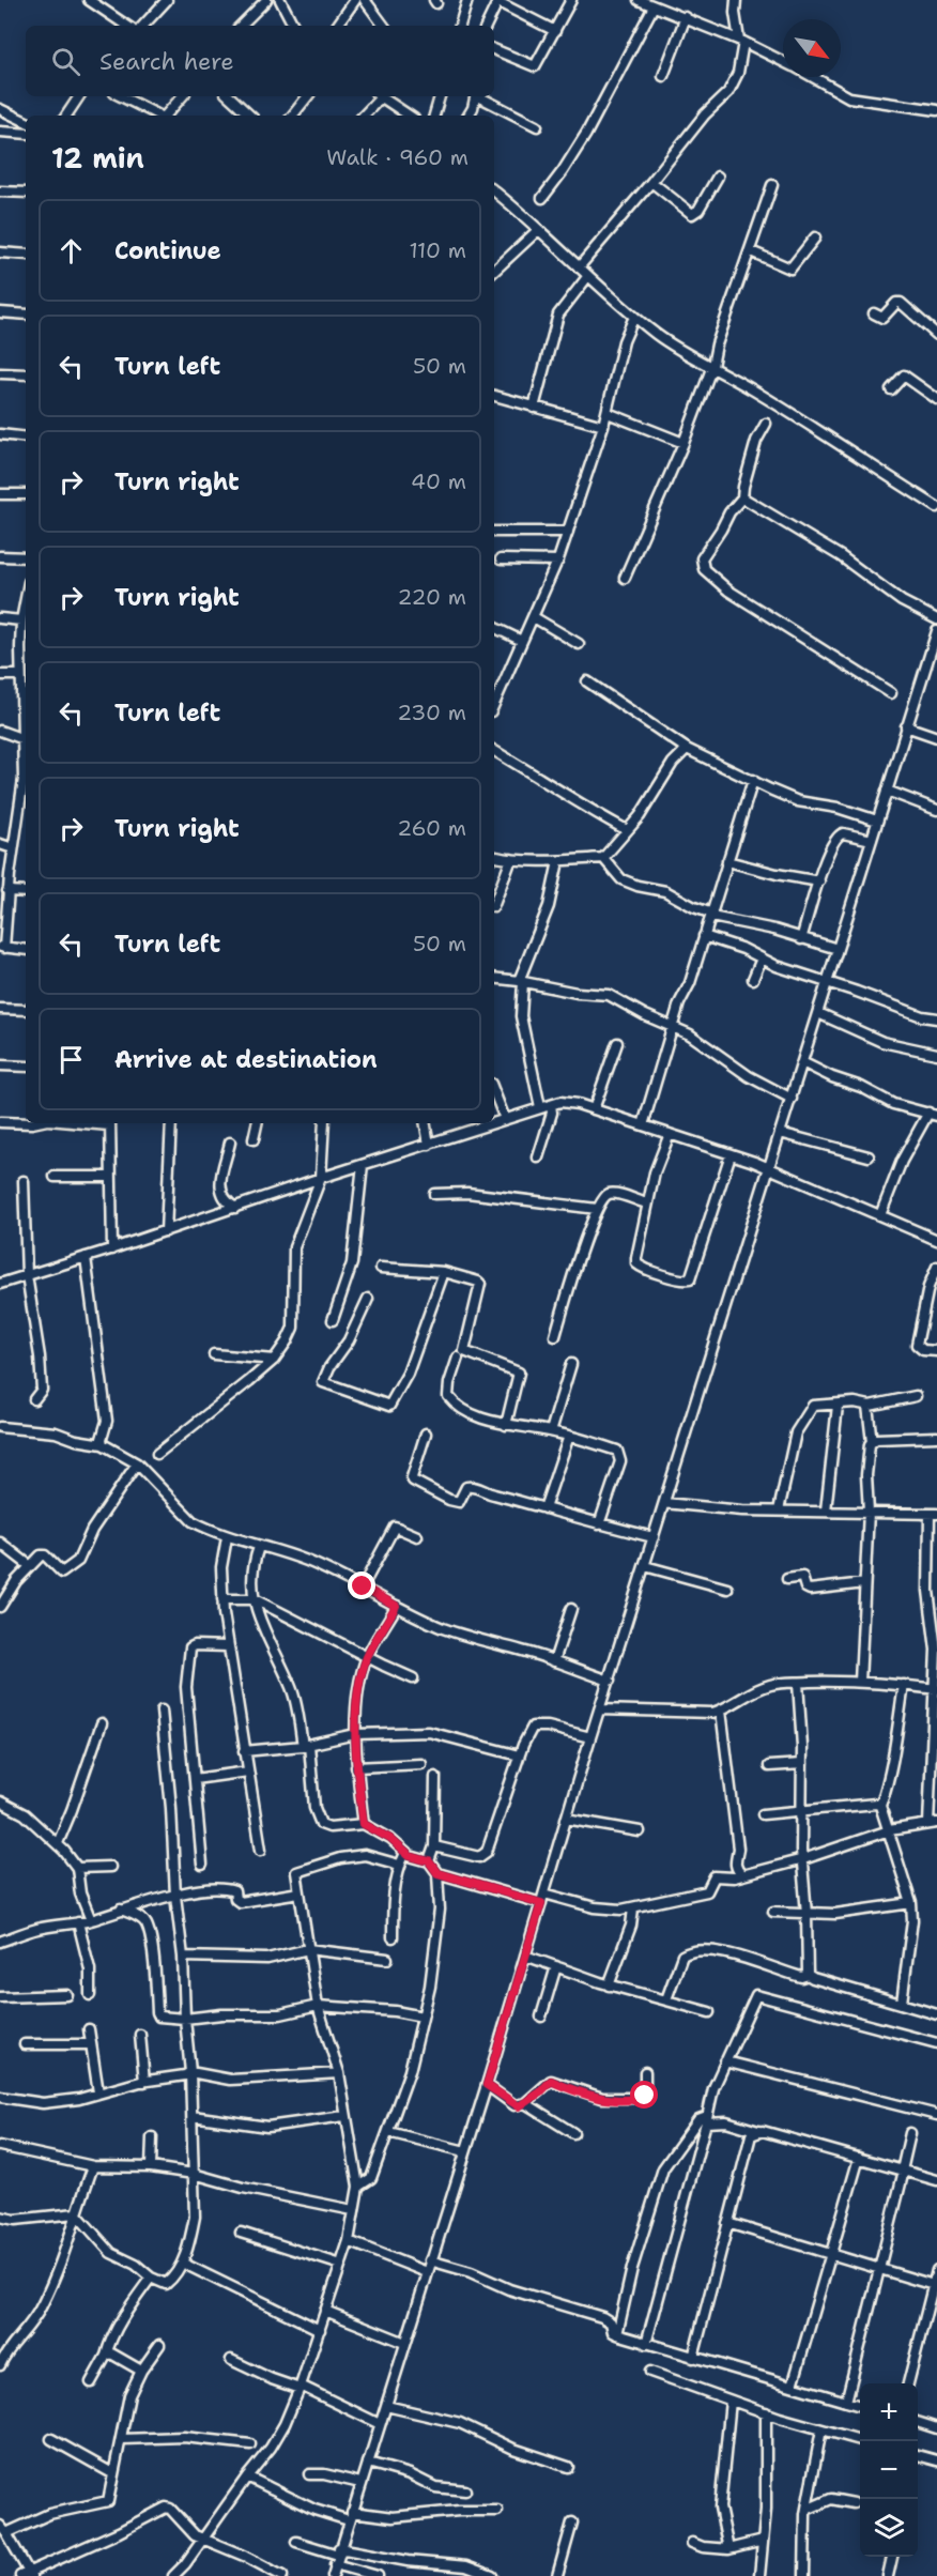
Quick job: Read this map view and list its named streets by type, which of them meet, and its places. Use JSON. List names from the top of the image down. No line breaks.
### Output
{"north":"bottom right","page":{"search":"Search here","heading":["12 min","Walk · 960 m"],"list":[["Continue","110 m"],["Turn left","50 m"],["Turn right","40 m"],["Turn right","220 m"],["Turn left","230 m"],["Turn right","260 m"],["Turn left","50 m"],"Arrive at destination"],"map_buttons":["+","−"]}}
